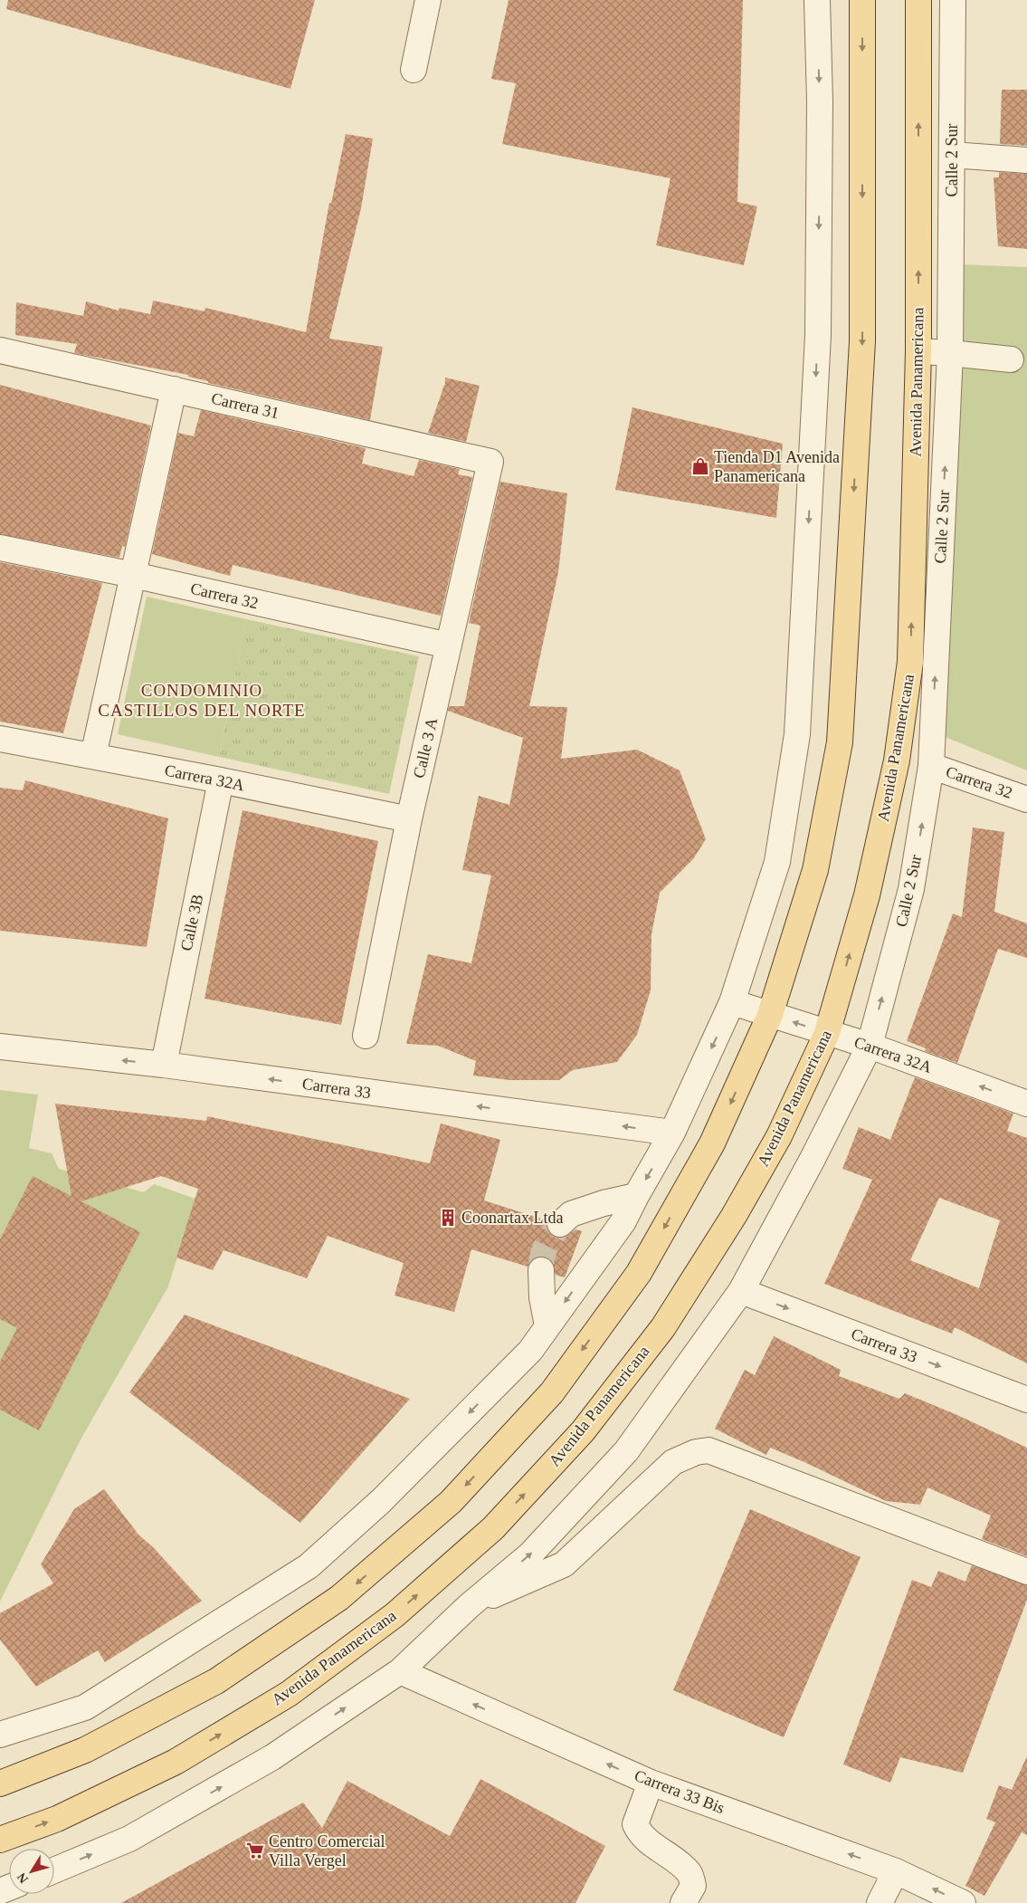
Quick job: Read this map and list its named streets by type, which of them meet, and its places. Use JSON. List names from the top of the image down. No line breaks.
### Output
{"streets":{"main road":["Avenida Panamericana"],"street":["Calle 2 Sur","Carrera 31","Carrera 32","Calle 3 A","Carrera 32A","Calle 3B","Carrera 33","Carrera 33 Bis"]},"crossings":[["Calle 2 Sur","Carrera 32"],["Calle 2 Sur","Carrera 32A"],["Calle 2 Sur","Carrera 33"],["Calle 2 Sur","Carrera 33 Bis"],["Avenida Panamericana","Carrera 32A"],["Carrera 31","Calle 3 A"],["Carrera 32","Calle 3 A"],["Calle 3 A","Carrera 32A"],["Carrera 32A","Calle 3B"],["Calle 3B","Carrera 33"]],"one_way":["Carrera 33 Bis"],"districts":["CONDOMINIO CASTILLOS DEL NORTE"],"places":{"shop":["Tienda D1 Avenida Panamericana"],"building":["Coonartax Ltda"],"supermarket":["Centro Comercial Villa Vergel"]},"north":"bottom left"}
